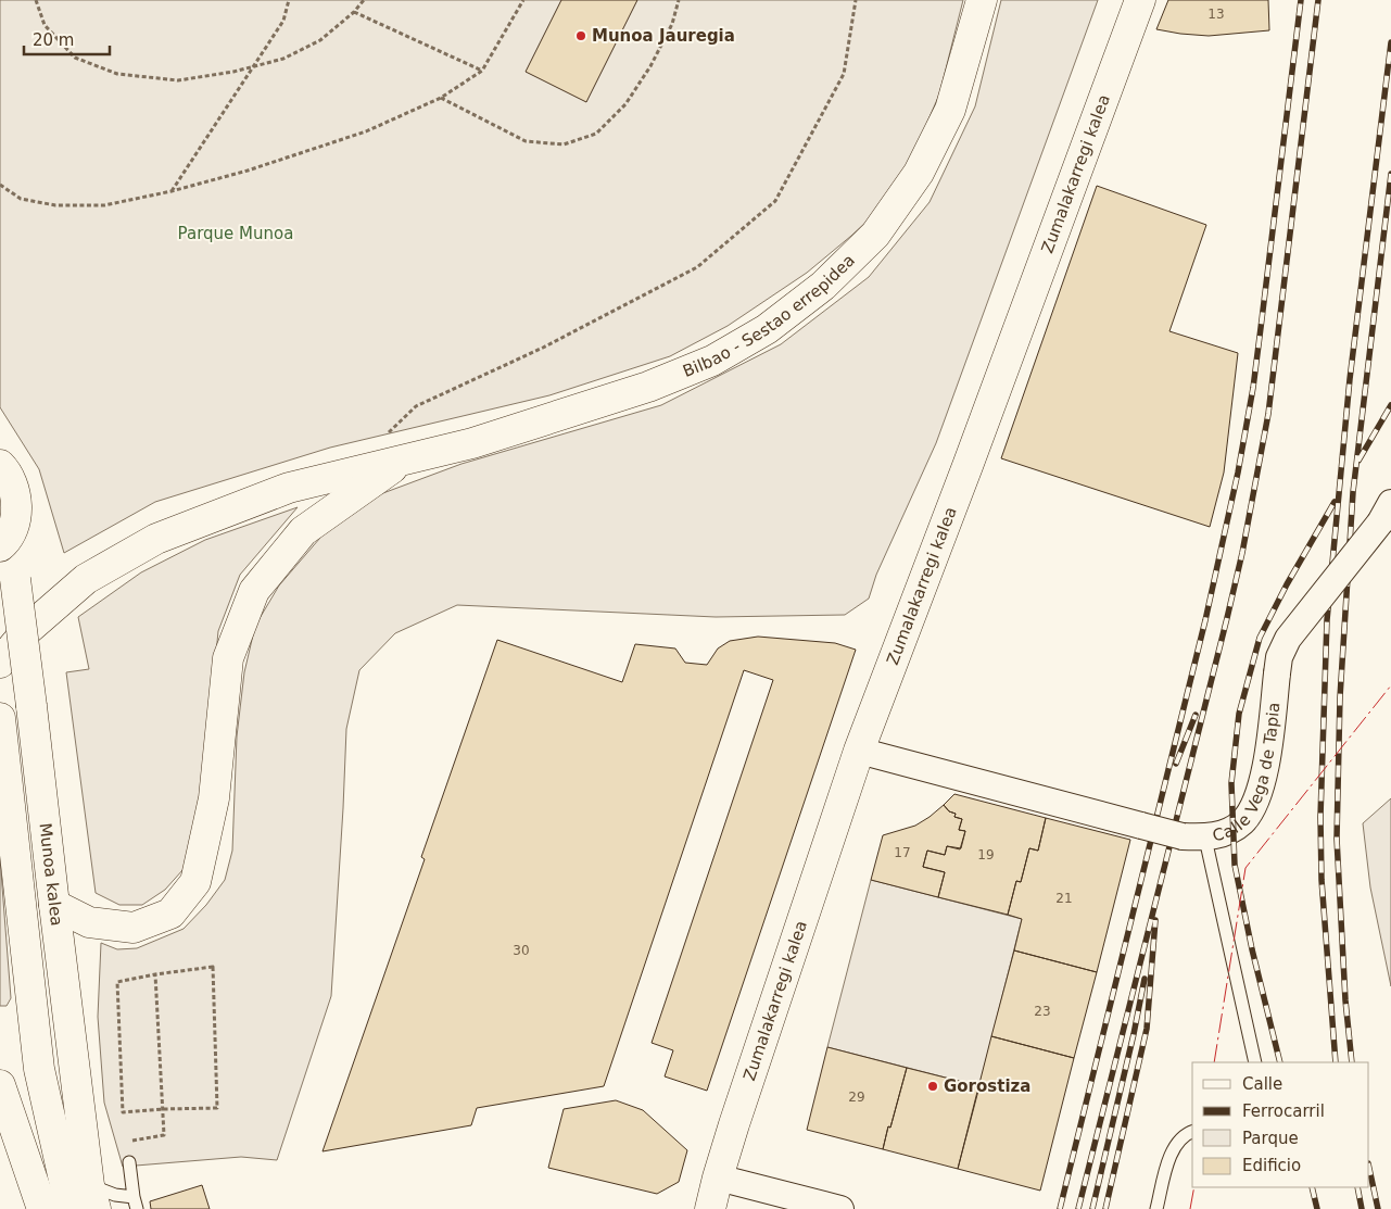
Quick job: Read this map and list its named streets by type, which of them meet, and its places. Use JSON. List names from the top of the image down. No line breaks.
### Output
{"streets":{"main road":["Zumalakarregi kalea","Bilbao - Sestao errepidea","Munoa kalea"],"street":["Calle Vega de Tapia"]},"crossings":[["Zumalakarregi kalea","Calle Vega de Tapia"]],"parks":["Parque Munoa"],"places":["Munoa Jauregia","Gorostiza"],"house_numbers":["13","17","19","21","30","23","29"],"legend":["Calle","Ferrocarril","Parque","Edificio"],"scale_bar":"20 m"}
